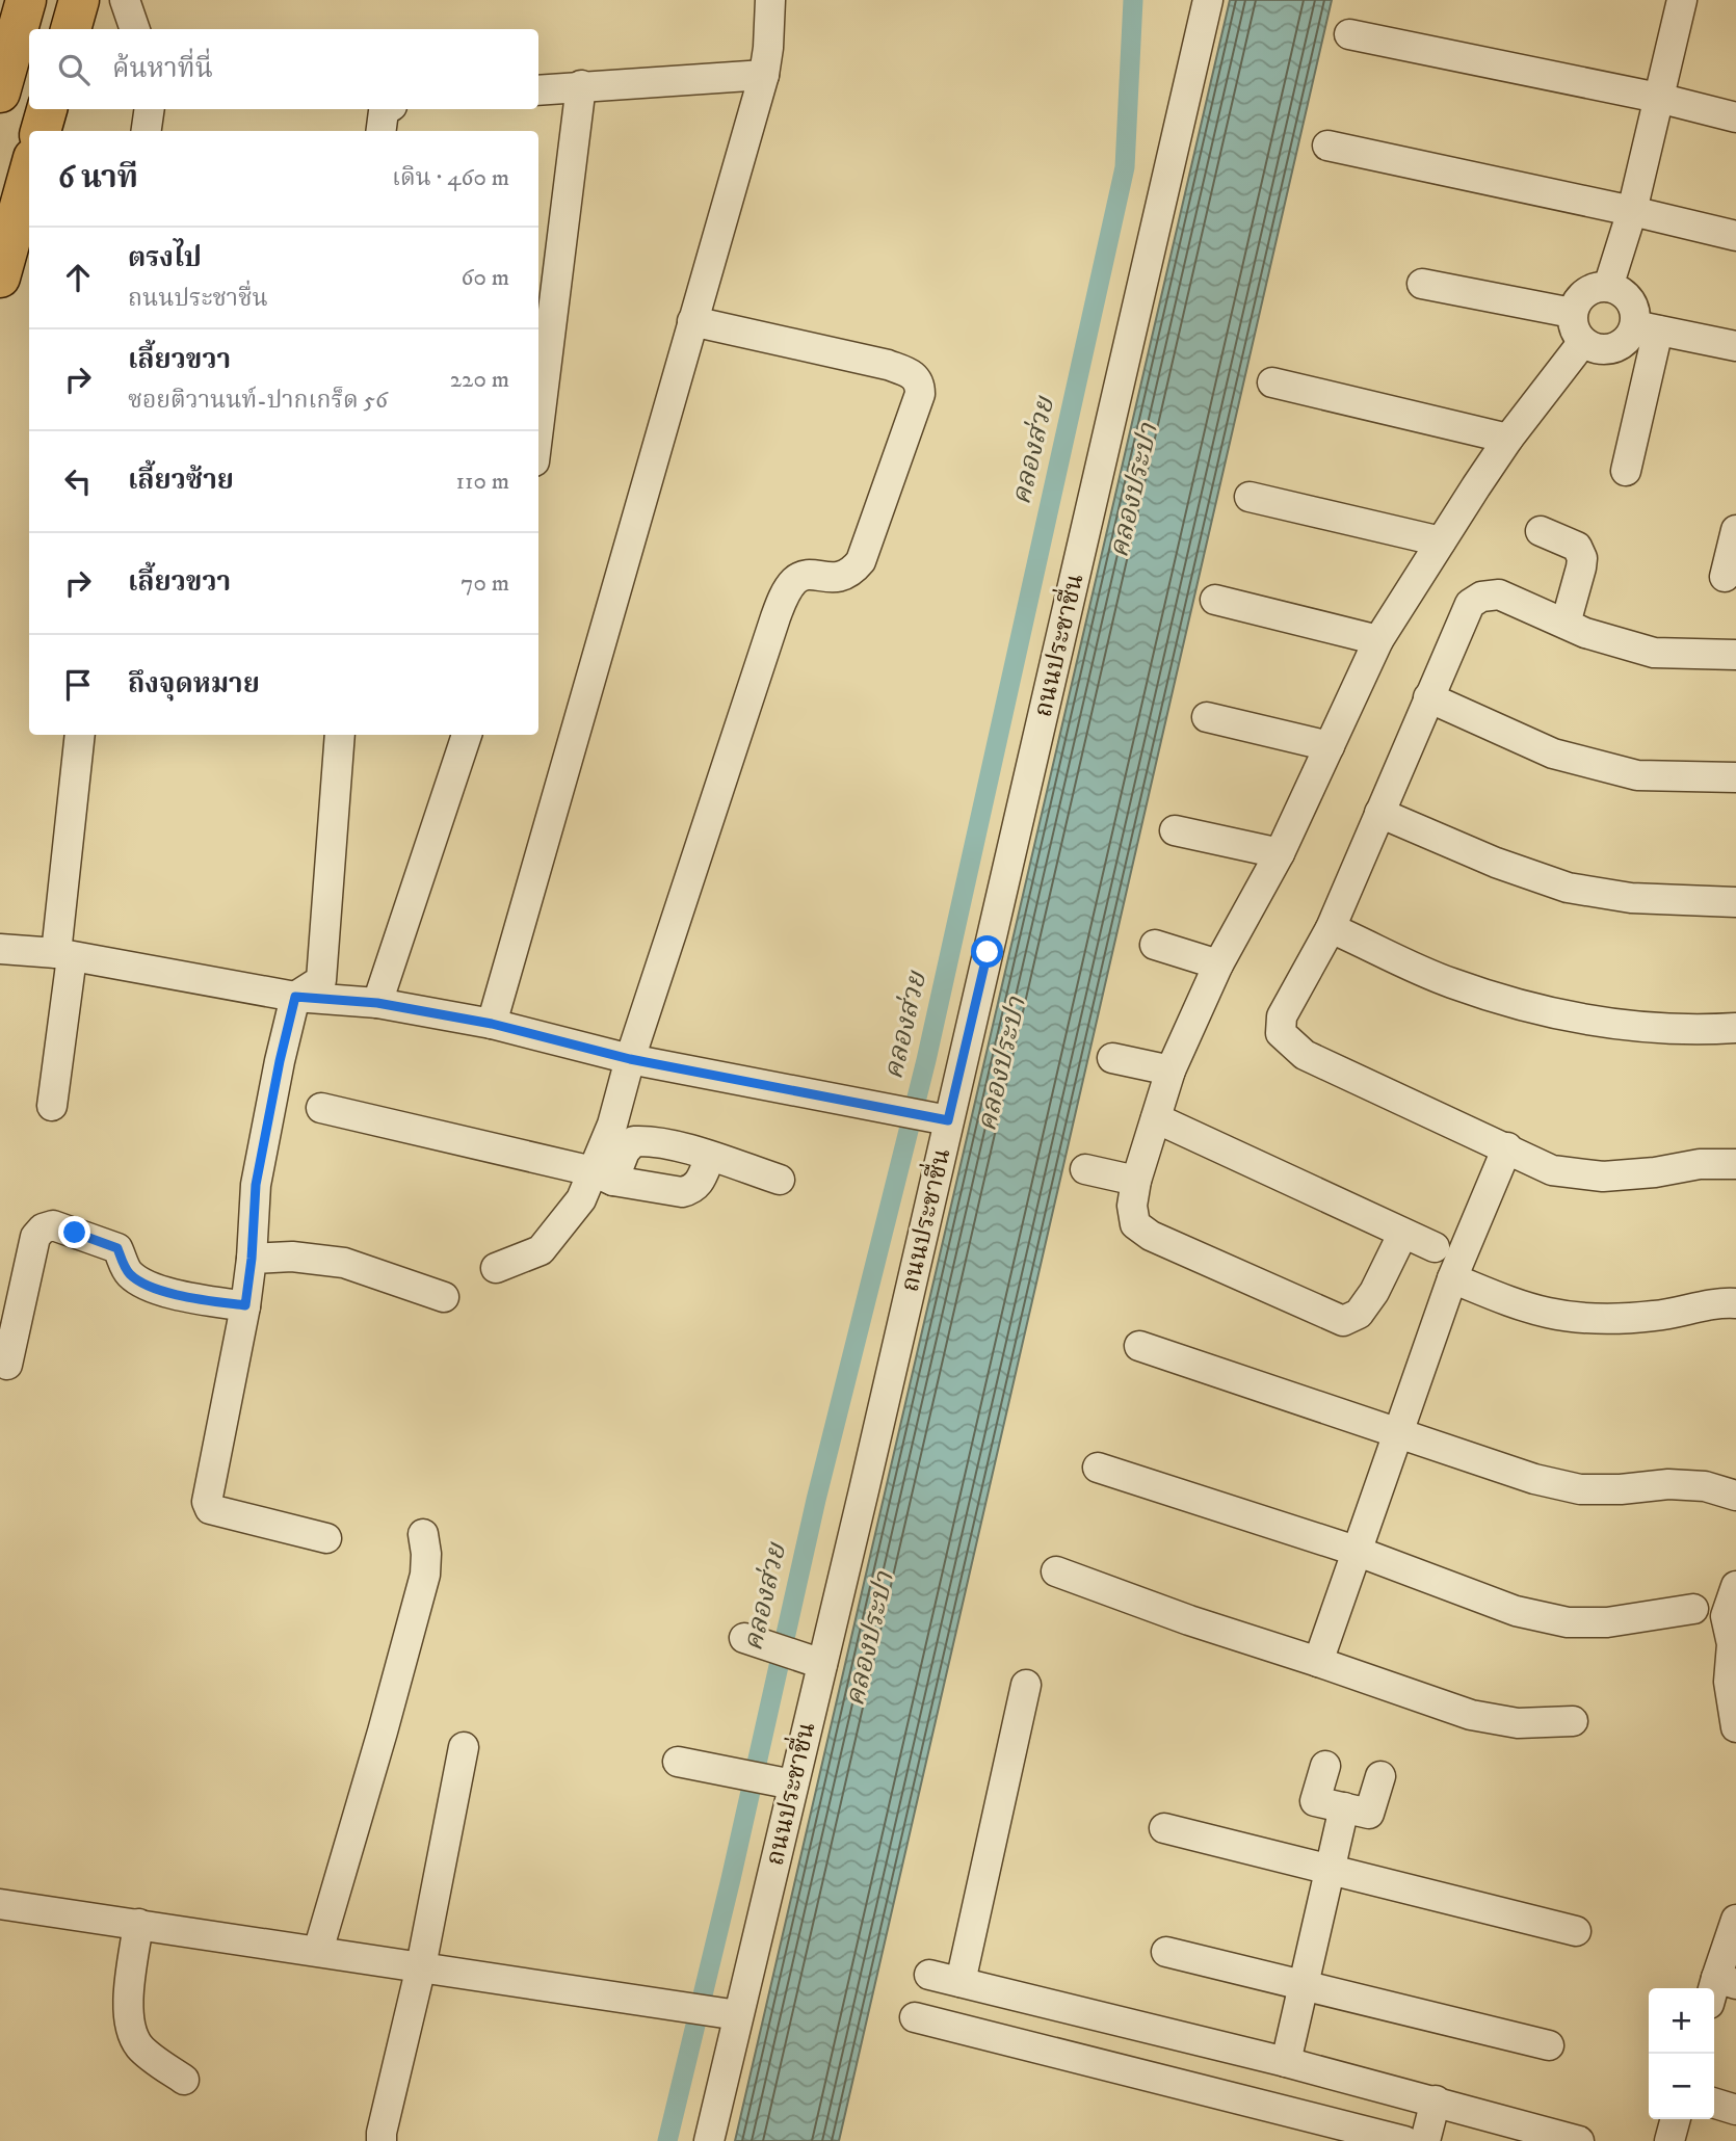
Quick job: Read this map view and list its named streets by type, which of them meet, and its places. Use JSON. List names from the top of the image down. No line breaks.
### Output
{"streets":{"street":["ถนนประชาชื่น"]},"water":["คลองส่วย","คลองประปา"],"page":{"search":"ค้นหาที่นี่","heading":["6 นาที","เดิน · 460 m"],"list":[["ตรงไป","ถนนประชาชื่น","60 m"],["เลี้ยวขวา","ซอยติวานนท์-ปากเกร็ด 56","220 m"],["เลี้ยวซ้าย","110 m"],["เลี้ยวขวา","70 m"],"ถึงจุดหมาย"],"map_buttons":["+","−"]}}
